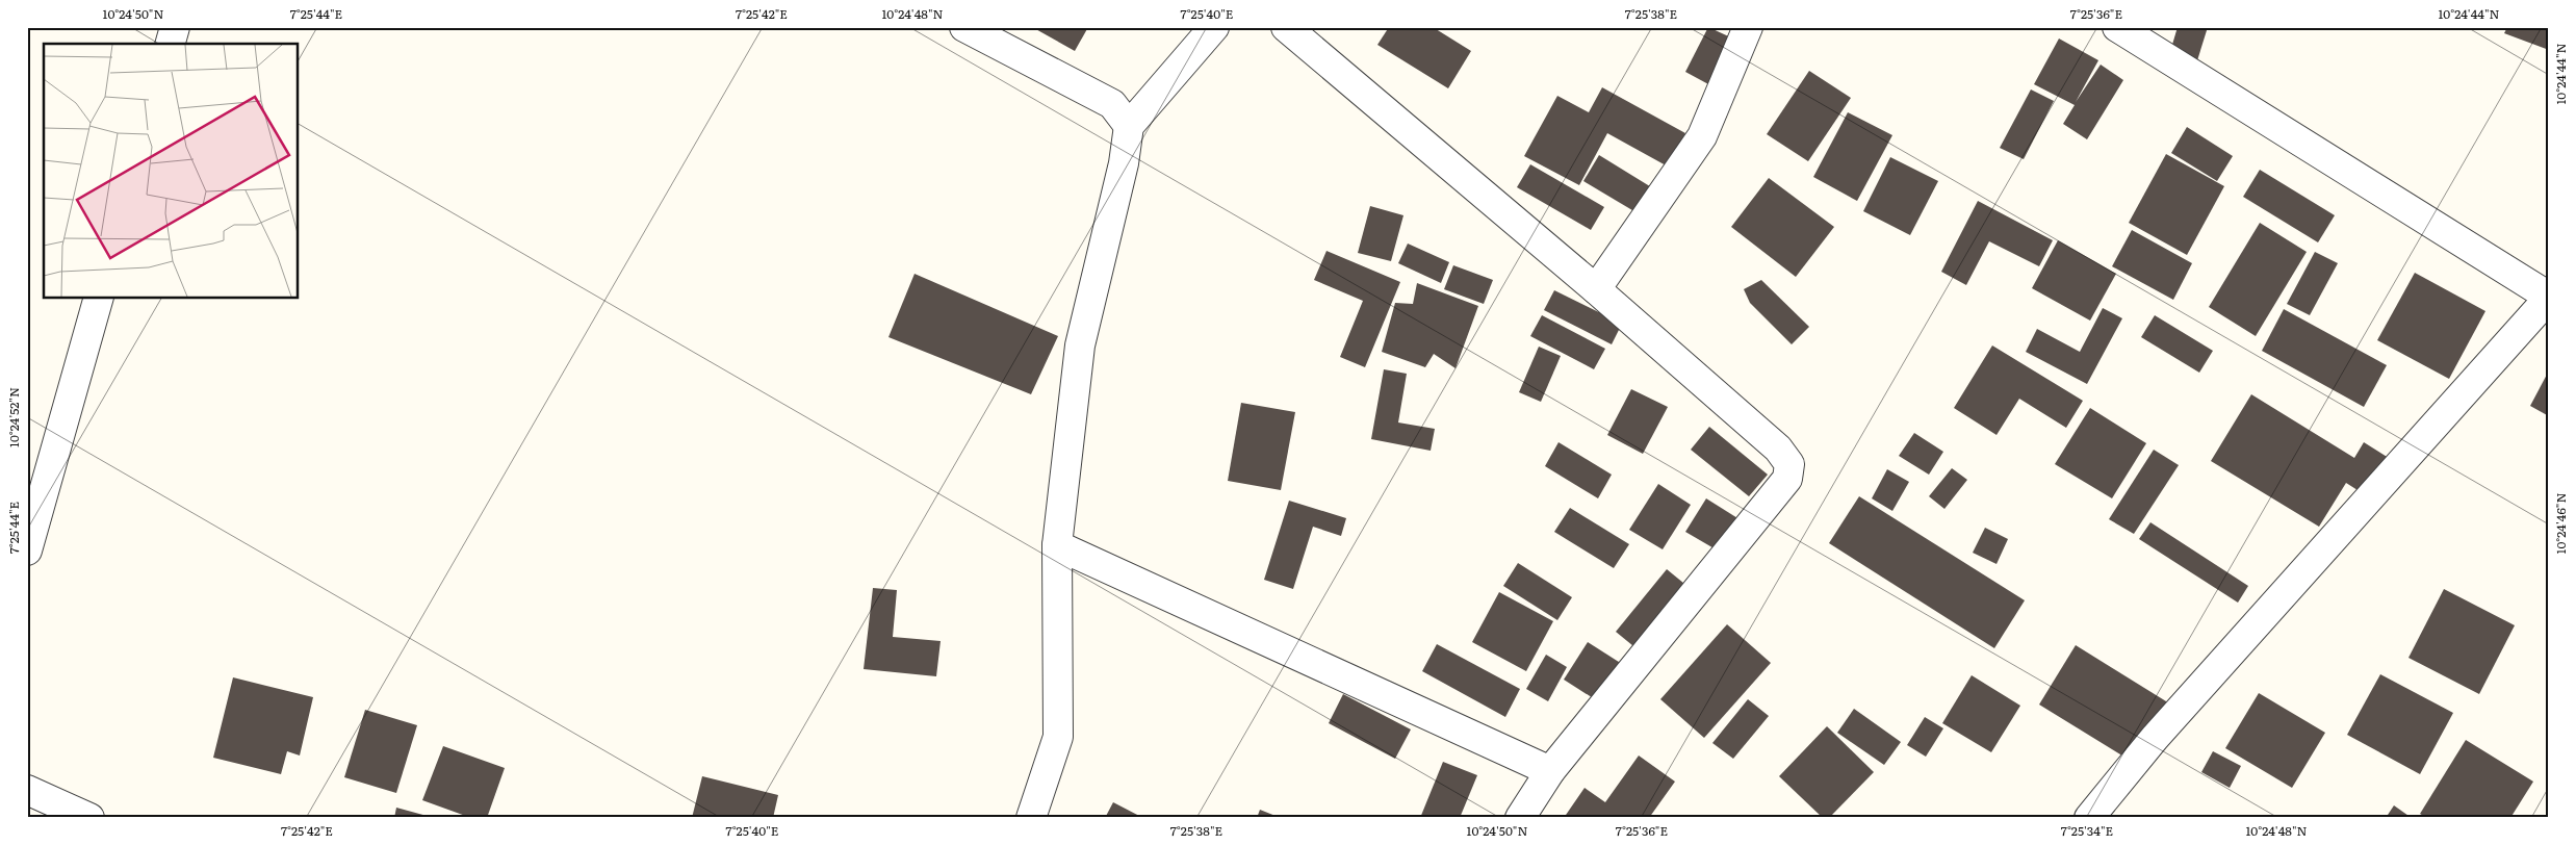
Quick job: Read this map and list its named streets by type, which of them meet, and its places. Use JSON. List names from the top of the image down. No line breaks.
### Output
{"coordinates":["10°24'50\"N","7°25'44\"E","7°25'42\"E","10°24'48\"N","7°25'40\"E","7°25'38\"E","7°25'36\"E","10°24'44\"N","10°24'52\"N","10°24'46\"N","7°25'34\"E"]}
